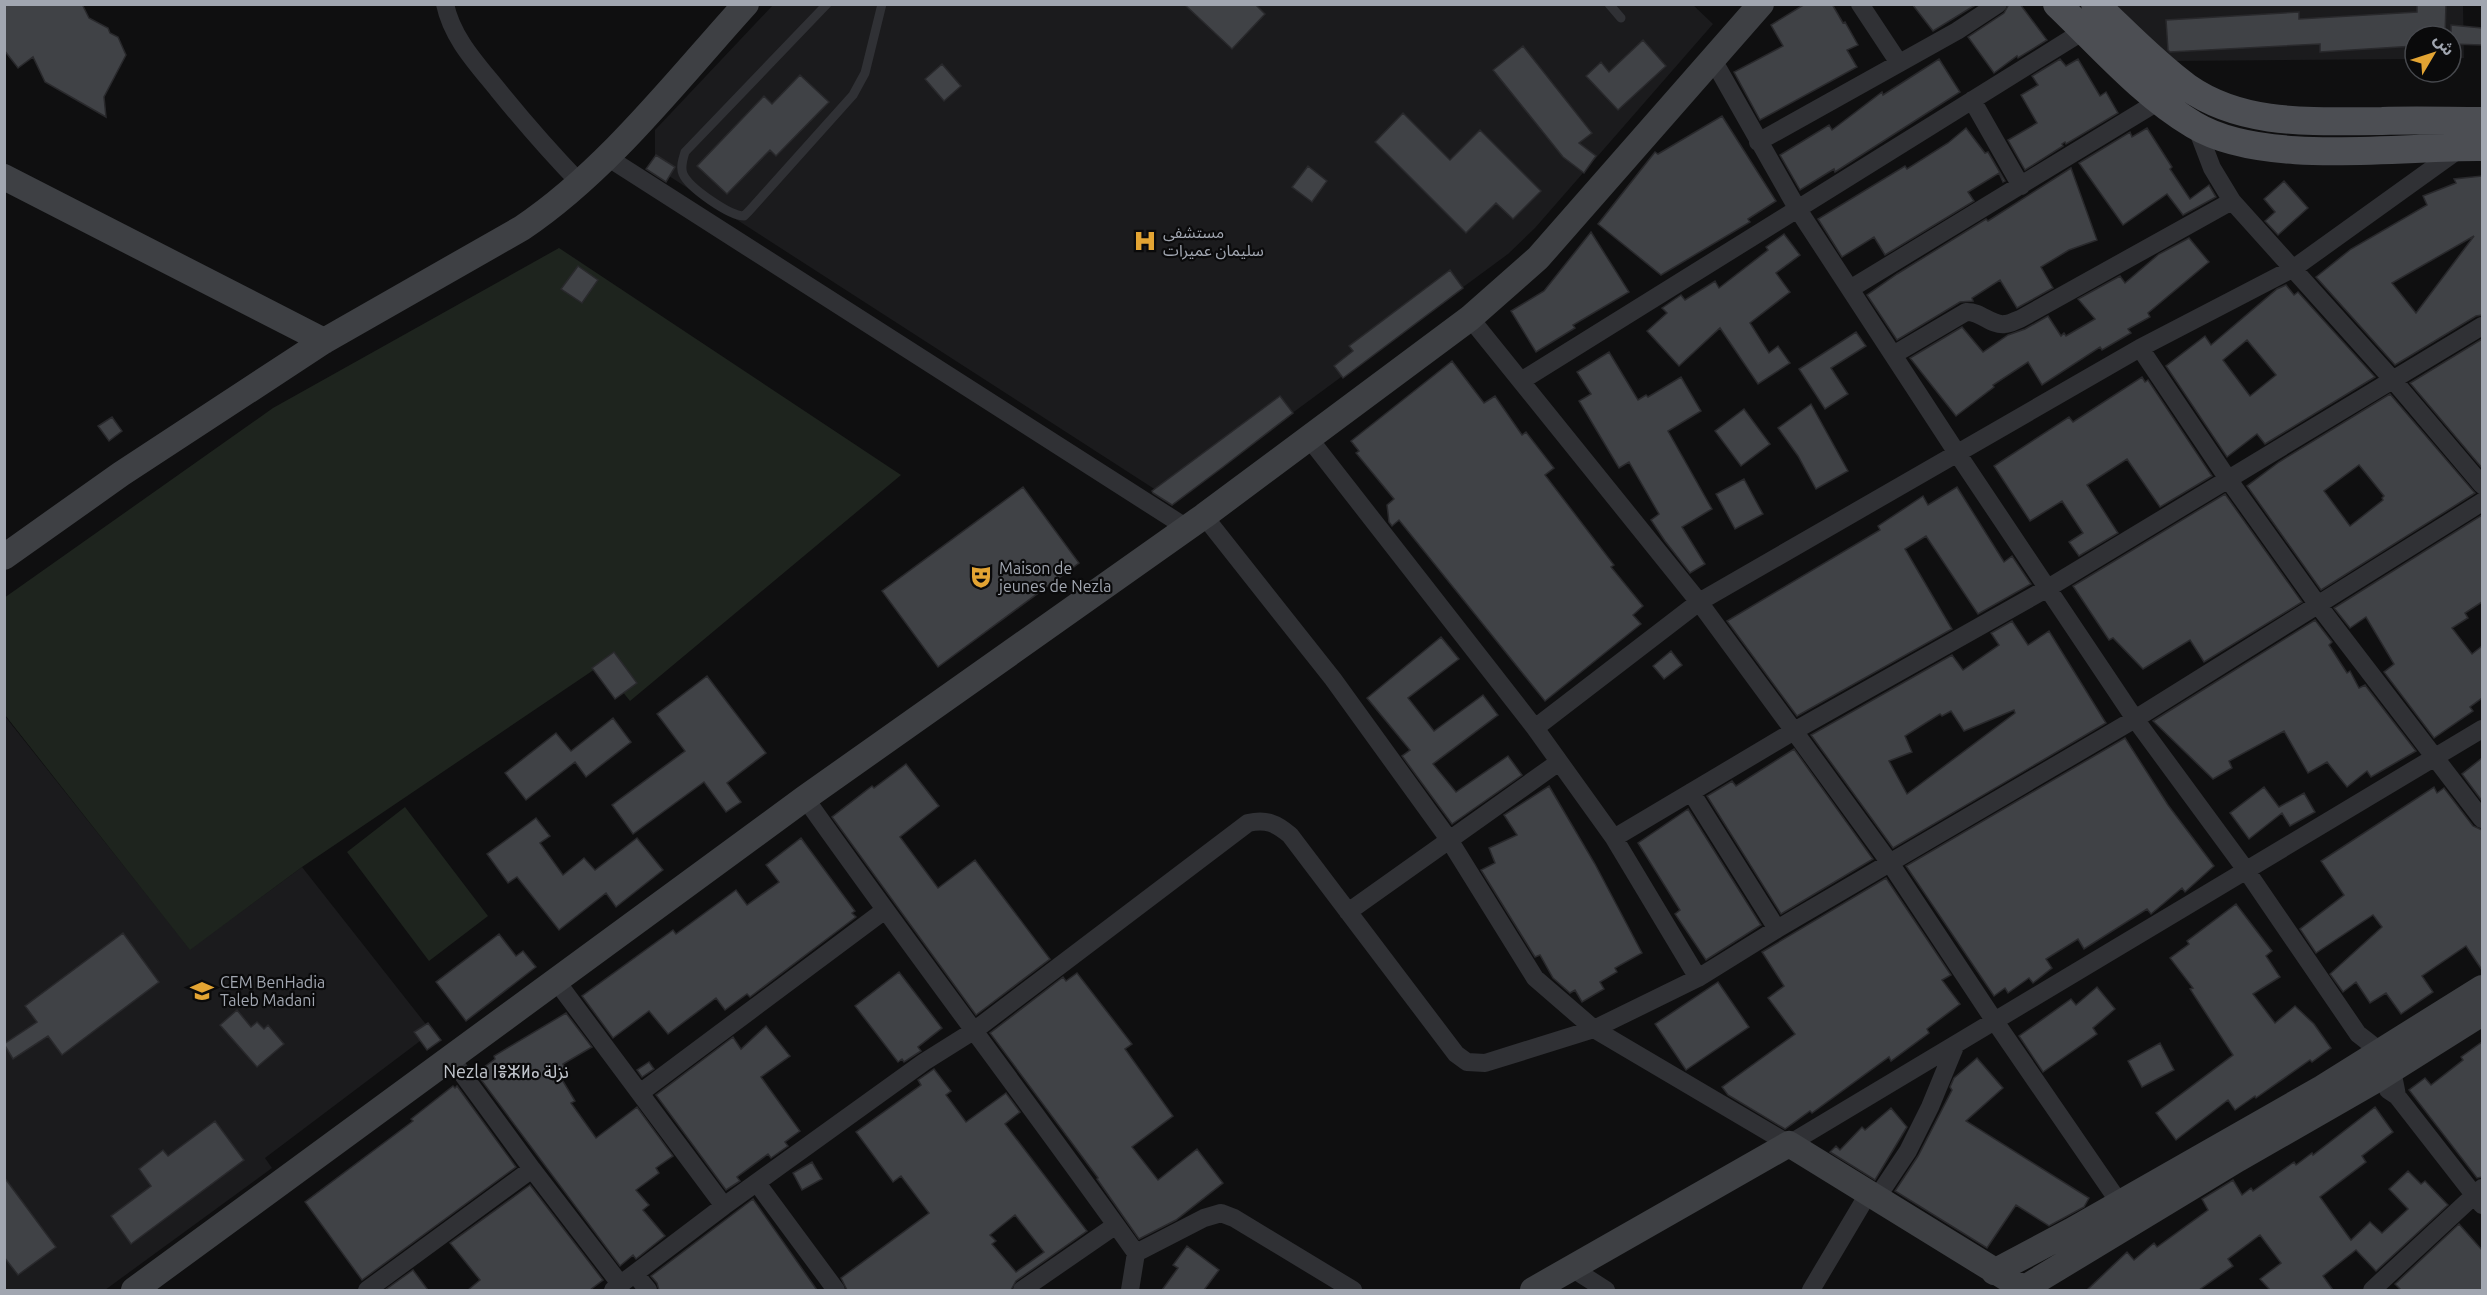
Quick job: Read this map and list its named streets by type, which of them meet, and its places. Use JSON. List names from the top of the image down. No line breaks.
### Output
{"districts":["Nezla ⵏⴻⵣⵍⴰ نزلة"],"places":{"hospital":["مستشفى سليمان عميرات"],"theatre":["Maison de jeunes de Nezla"],"school or university":["CEM BenHadia Taleb Madani"]},"north":"top right"}
